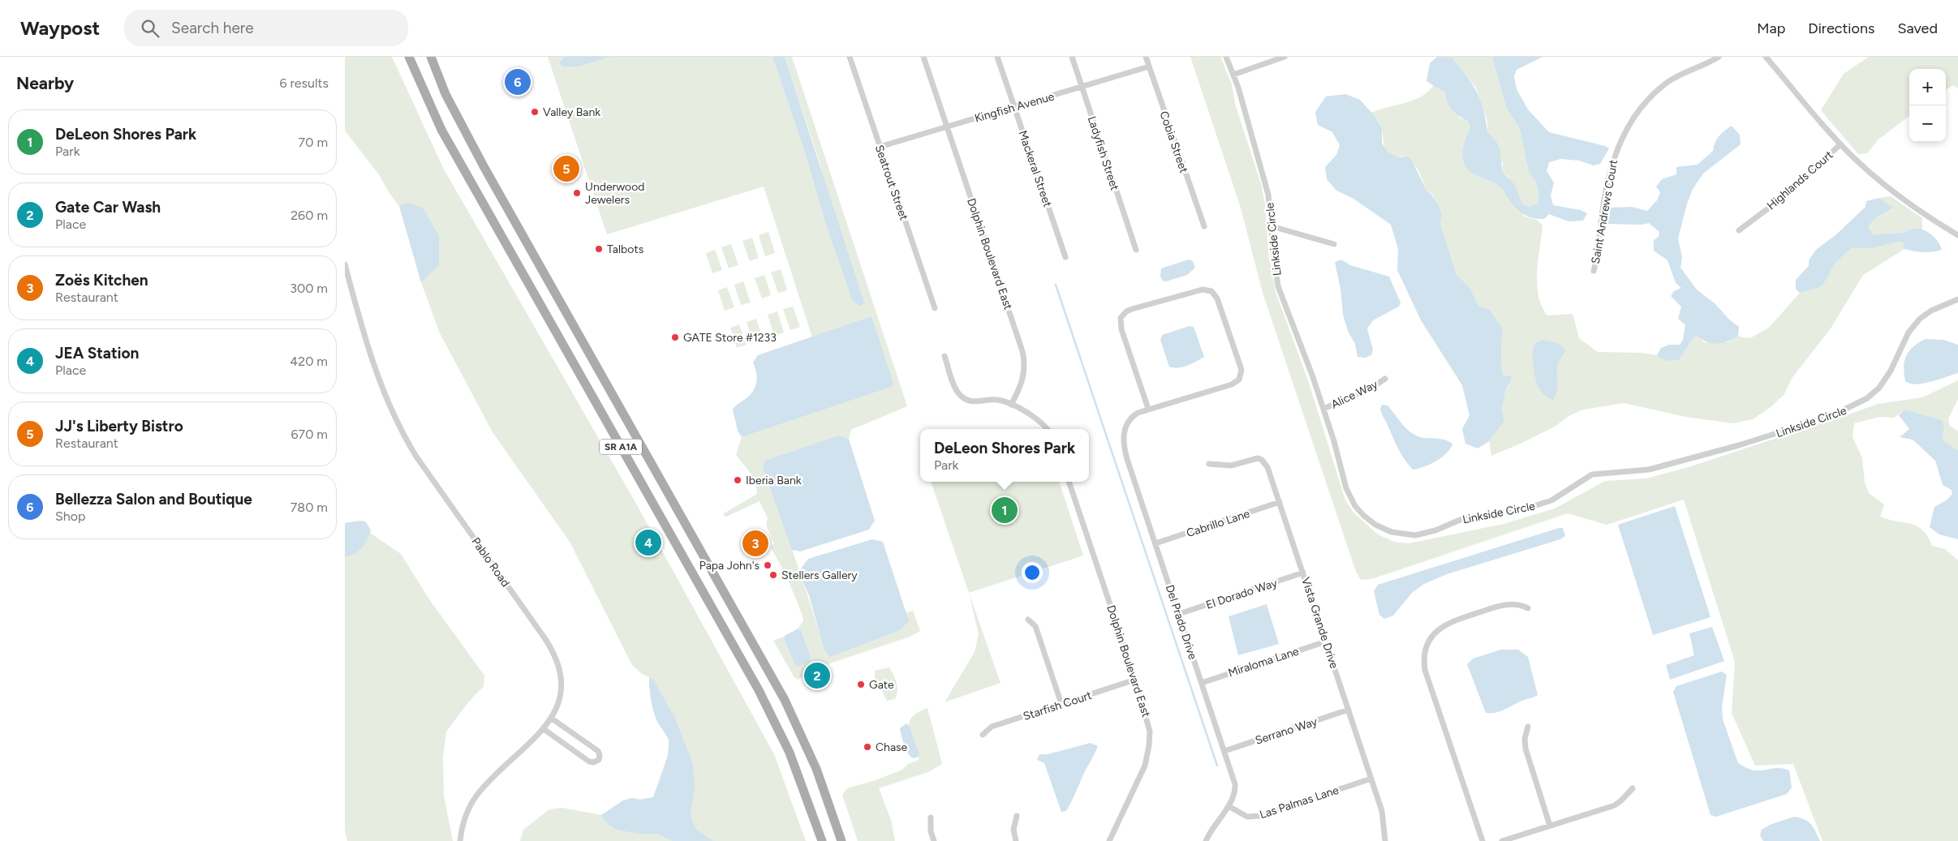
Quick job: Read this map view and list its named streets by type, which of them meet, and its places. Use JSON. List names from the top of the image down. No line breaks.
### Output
{"streets":{"main road":["SR A1A"],"street":["Kingfish Avenue","Cobia Street","Ladyfish Street","Mackeral Street","Highlands Court","Seatrout Street","Saint Andrews Court","Linkside Circle","Dolphin Boulevard East","Alice Way","Cabrillo Lane","Pablo Road","El Dorado Way","Del Prado Drive","Vista Grande Drive","Miraloma Lane","Starfish Court","Serrano Way","Las Palmas Lane"]},"crossings":[["Kingfish Avenue","Cobia Street"],["Kingfish Avenue","Ladyfish Street"],["Kingfish Avenue","Mackeral Street"],["Kingfish Avenue","Seatrout Street"],["Kingfish Avenue","Dolphin Boulevard East"],["Linkside Circle","Alice Way"],["Dolphin Boulevard East","Starfish Court"],["Cabrillo Lane","Del Prado Drive"],["Cabrillo Lane","Vista Grande Drive"],["El Dorado Way","Del Prado Drive"],["El Dorado Way","Vista Grande Drive"],["Del Prado Drive","Miraloma Lane"],["Del Prado Drive","Serrano Way"],["Del Prado Drive","Las Palmas Lane"],["Vista Grande Drive","Miraloma Lane"],["Vista Grande Drive","Serrano Way"],["Vista Grande Drive","Las Palmas Lane"]],"places":["Valley Bank","Underwood Jewelers","Talbots","GATE Store #1233","Iberia Bank","Papa John's","Stellers Gallery","Gate","Chase"],"page":{"header":"Waypost","search":"Search here","nav":["Map","Directions","Saved"],"heading":["Nearby","6 results"],"pins":["6","5","1","4","3","2"],"map_buttons":["+","−"],"list":[{"mark":"1","name":"DeLeon Shores Park","note":"Park","value":"70 m"},{"mark":"2","name":"Gate Car Wash","note":"Place","value":"260 m"},{"mark":"3","name":"Zoës Kitchen","note":"Restaurant","value":"300 m"},{"mark":"4","name":"JEA Station","note":"Place","value":"420 m"},{"mark":"5","name":"JJ's Liberty Bistro","note":"Restaurant","value":"670 m"},{"mark":"6","name":"Bellezza Salon and Boutique","note":"Shop","value":"780 m"}],"popup":["DeLeon Shores Park","Park"]}}
